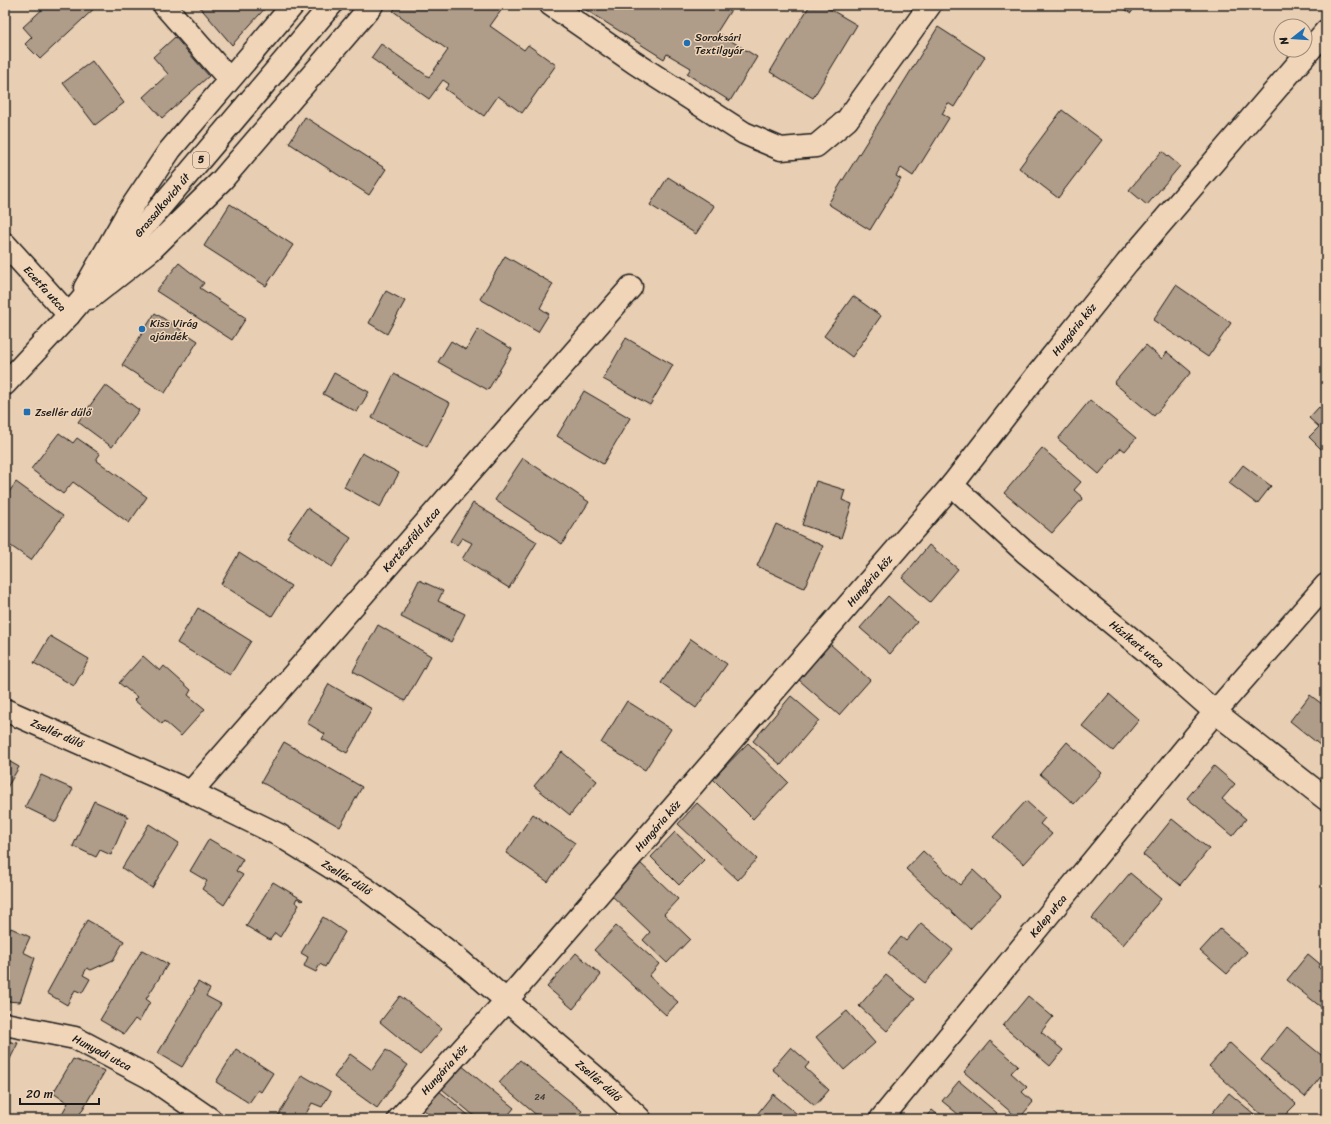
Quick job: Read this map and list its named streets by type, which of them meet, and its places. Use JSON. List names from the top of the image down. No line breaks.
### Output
{"streets":{"street":["5","Grassalkovich út","Ecetfa utca","Hungária köz","Kertészföld utca","Házikert utca","Zsellér dűlő","Kelep utca","Hunyadi utca"]},"crossings":[["Grassalkovich út","Ecetfa utca"],["Hungária köz","Házikert utca"],["Hungária köz","Zsellér dűlő"],["Kertészföld utca","Zsellér dűlő"],["Házikert utca","Kelep utca"]],"places":{"other":["Soroksári Textilgyár","Kiss Virág ajándék"],"transit":["Zsellér dűlő"]},"house_numbers":["24"],"scale_bar":"20 m","north":"left"}
